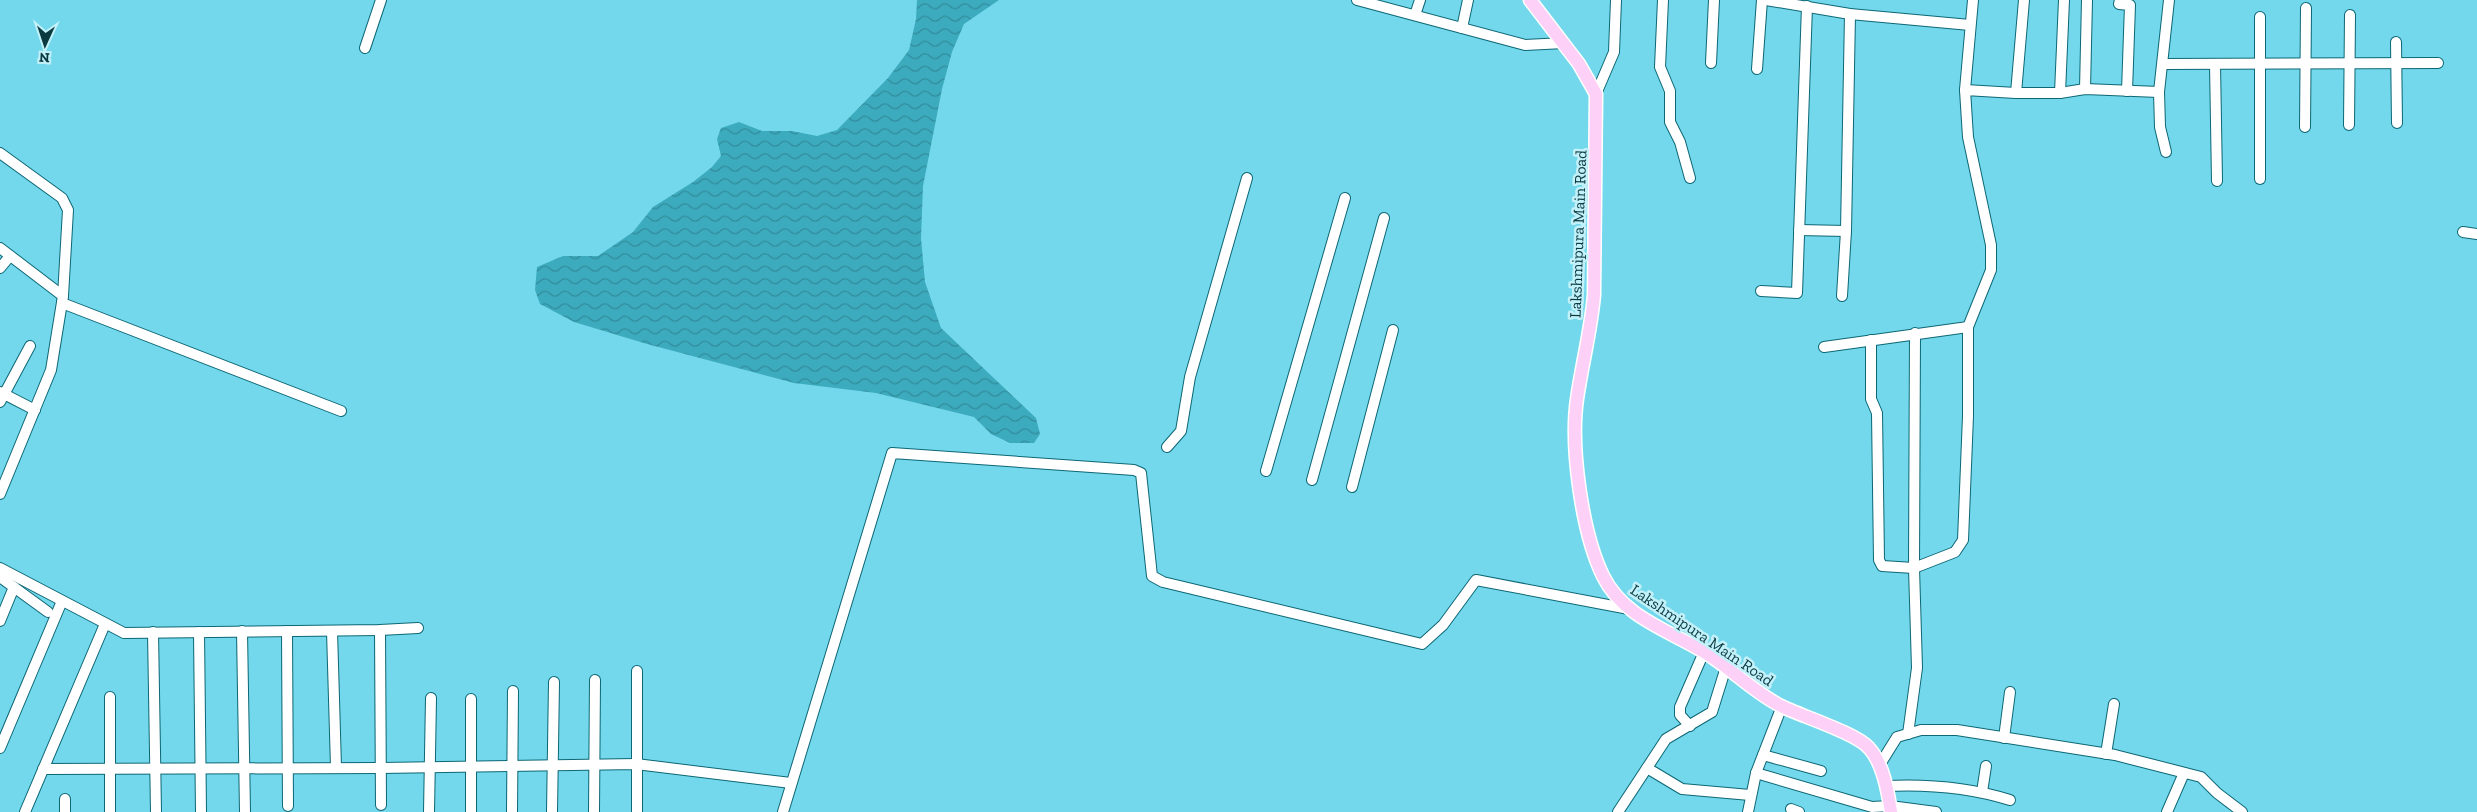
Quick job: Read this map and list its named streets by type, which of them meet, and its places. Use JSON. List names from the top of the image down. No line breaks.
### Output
{"streets":{"main road":["Lakshmipura Main Road"]},"north":"bottom"}
